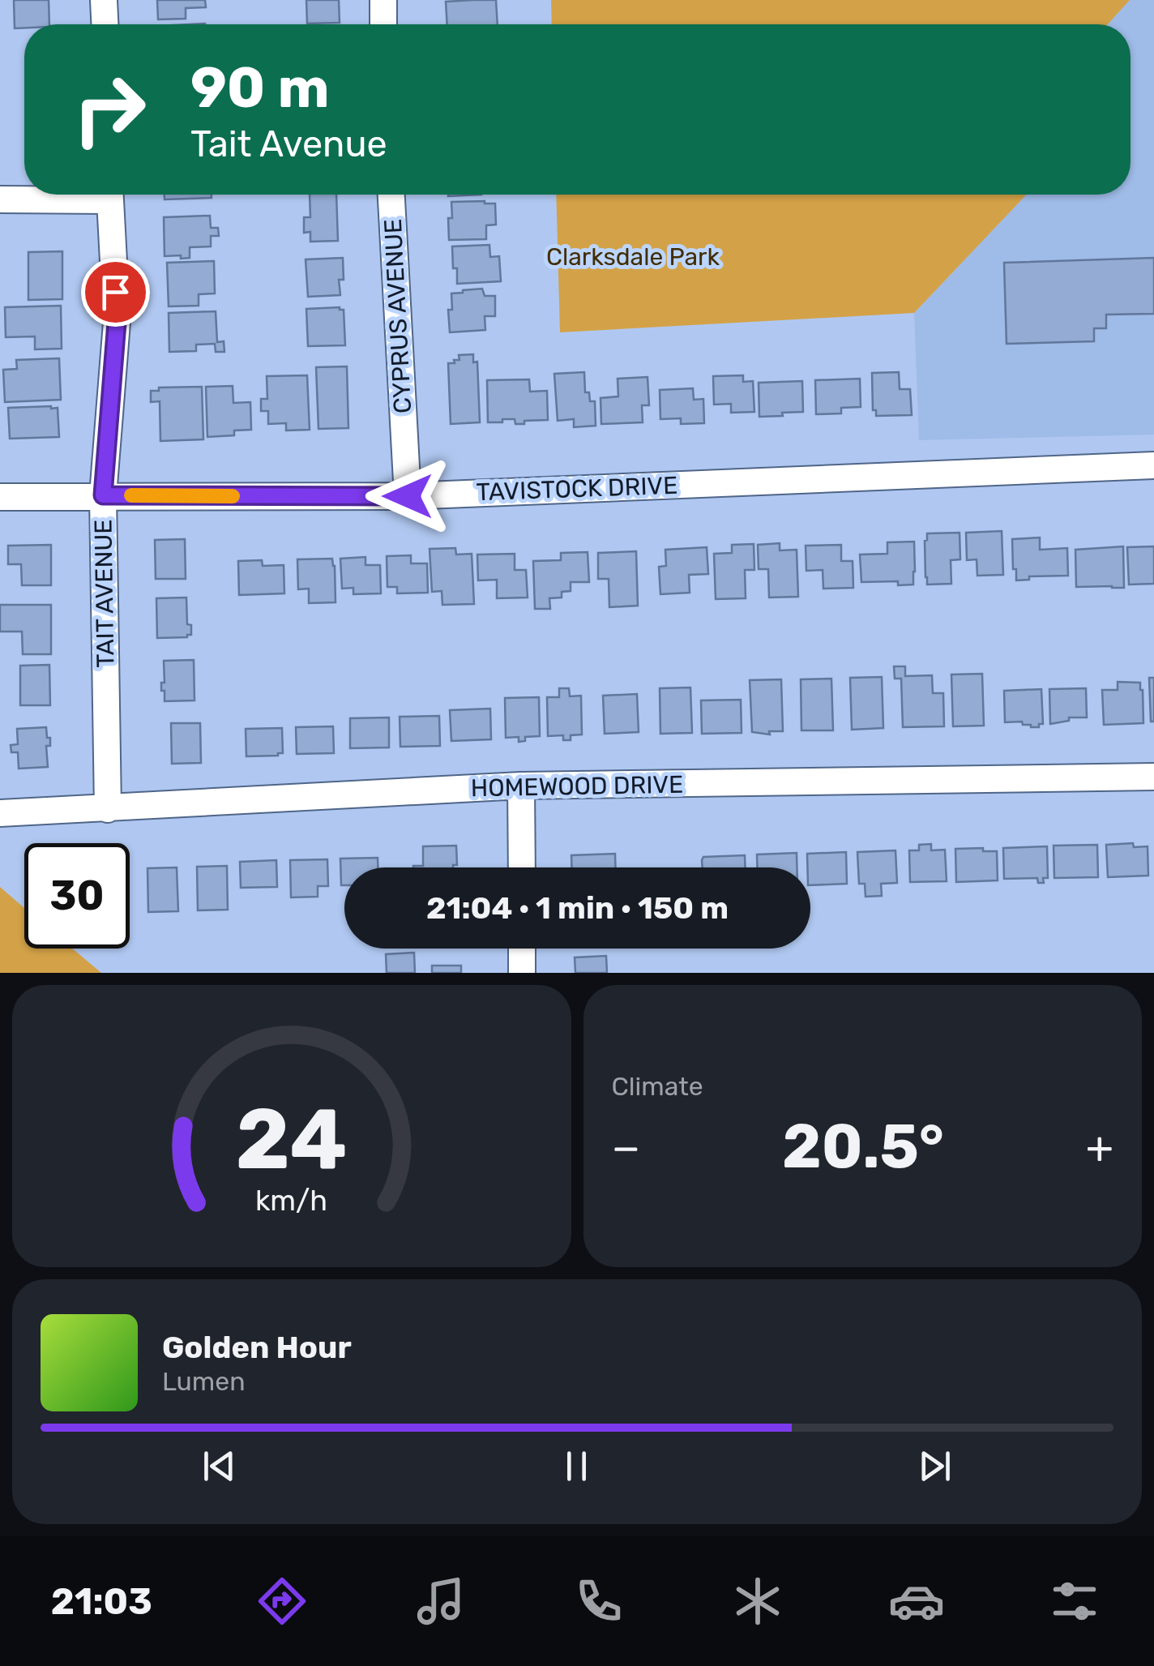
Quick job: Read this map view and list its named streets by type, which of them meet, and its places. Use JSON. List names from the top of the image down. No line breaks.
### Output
{"streets":{"street":["CYPRUS AVENUE","TAVISTOCK DRIVE","TAIT AVENUE","HOMEWOOD DRIVE"]},"crossings":[["CYPRUS AVENUE","TAVISTOCK DRIVE"],["TAVISTOCK DRIVE","TAIT AVENUE"],["TAIT AVENUE","HOMEWOOD DRIVE"]],"parks":["Clarksdale Park"],"page":{"turn":["90 m","Tait Avenue"],"limit":"30","trip":"21:04 · 1 min · 150 m","tile":"Climate","heat":["−","20.5°","+"],"song":["Golden Hour","Lumen"],"tabs":"21:03","gauge":["24","km/h"]}}
